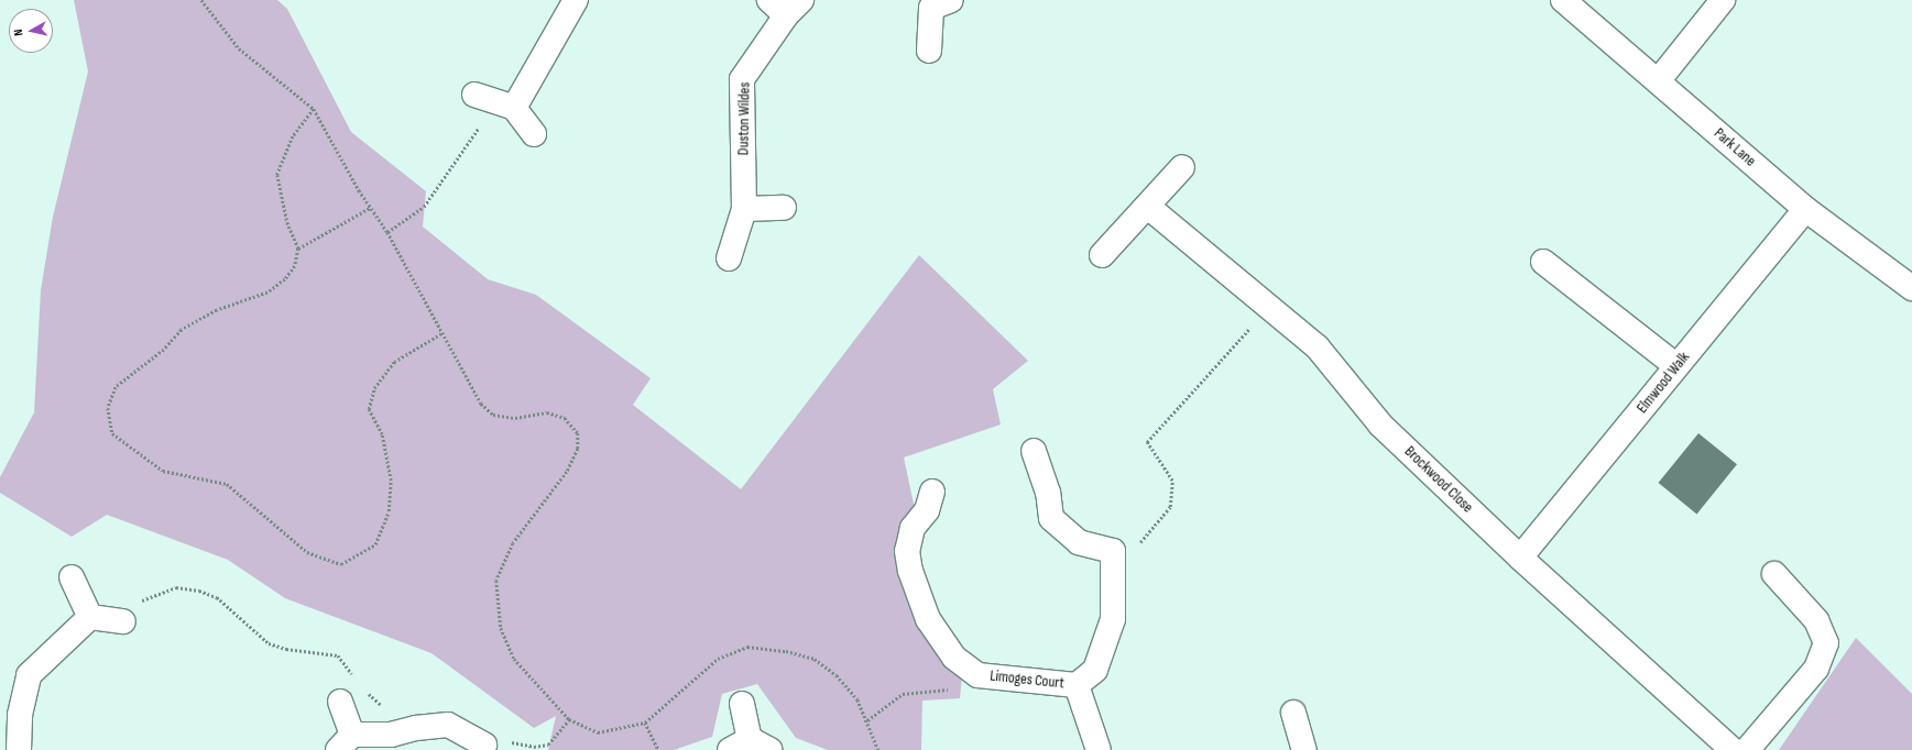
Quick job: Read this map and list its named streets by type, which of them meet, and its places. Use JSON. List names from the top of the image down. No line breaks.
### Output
{"streets":{"street":["Duston Wildes","Park Lane","Elmwood Walk","Brockwood Close","Limoges Court"]},"crossings":[["Park Lane","Elmwood Walk"],["Elmwood Walk","Brockwood Close"]],"north":"left"}
